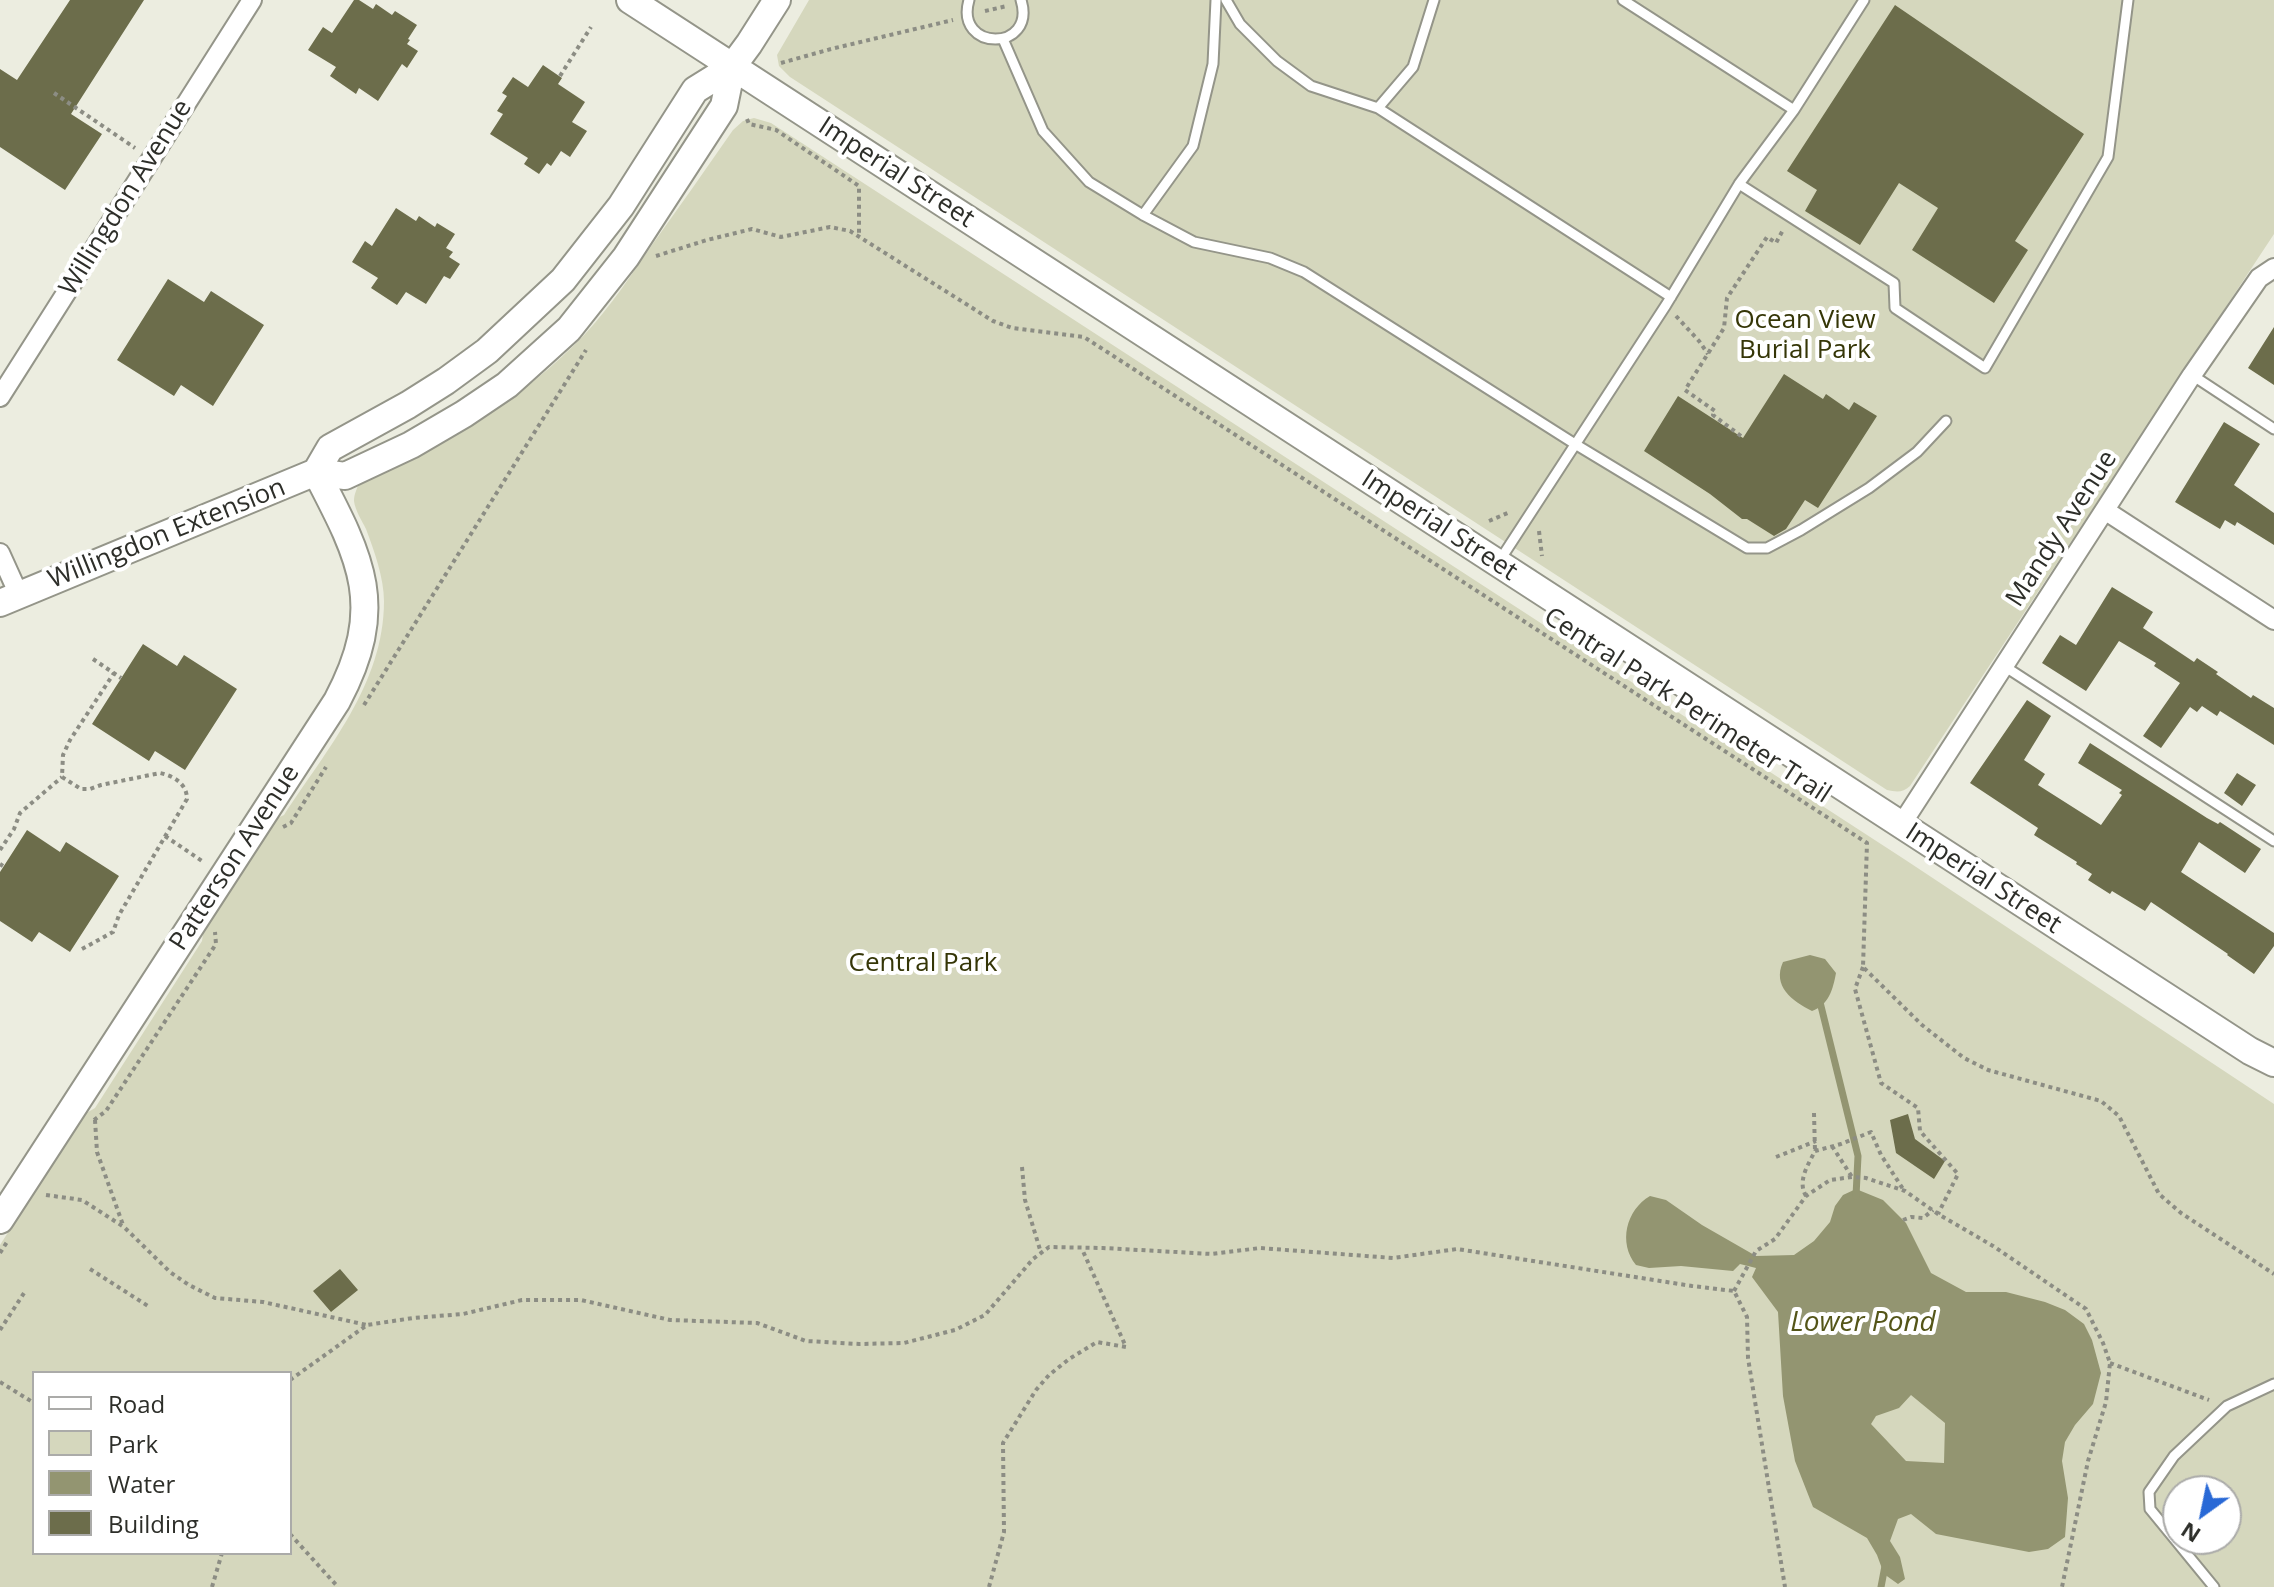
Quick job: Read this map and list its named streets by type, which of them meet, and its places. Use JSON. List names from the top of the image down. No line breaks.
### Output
{"streets":{"main road":["Imperial Street","Willingdon Extension","Patterson Avenue"],"street":["Willingdon Avenue","Mandy Avenue"],"path":["Central Park Perimeter Trail"]},"crossings":[["Imperial Street","Mandy Avenue"],["Imperial Street","Willingdon Extension"],["Willingdon Extension","Patterson Avenue"]],"water":["Lower Pond"],"parks":["Ocean View Burial Park","Central Park"],"legend":["Road","Park","Water","Building"],"north":"bottom left"}
